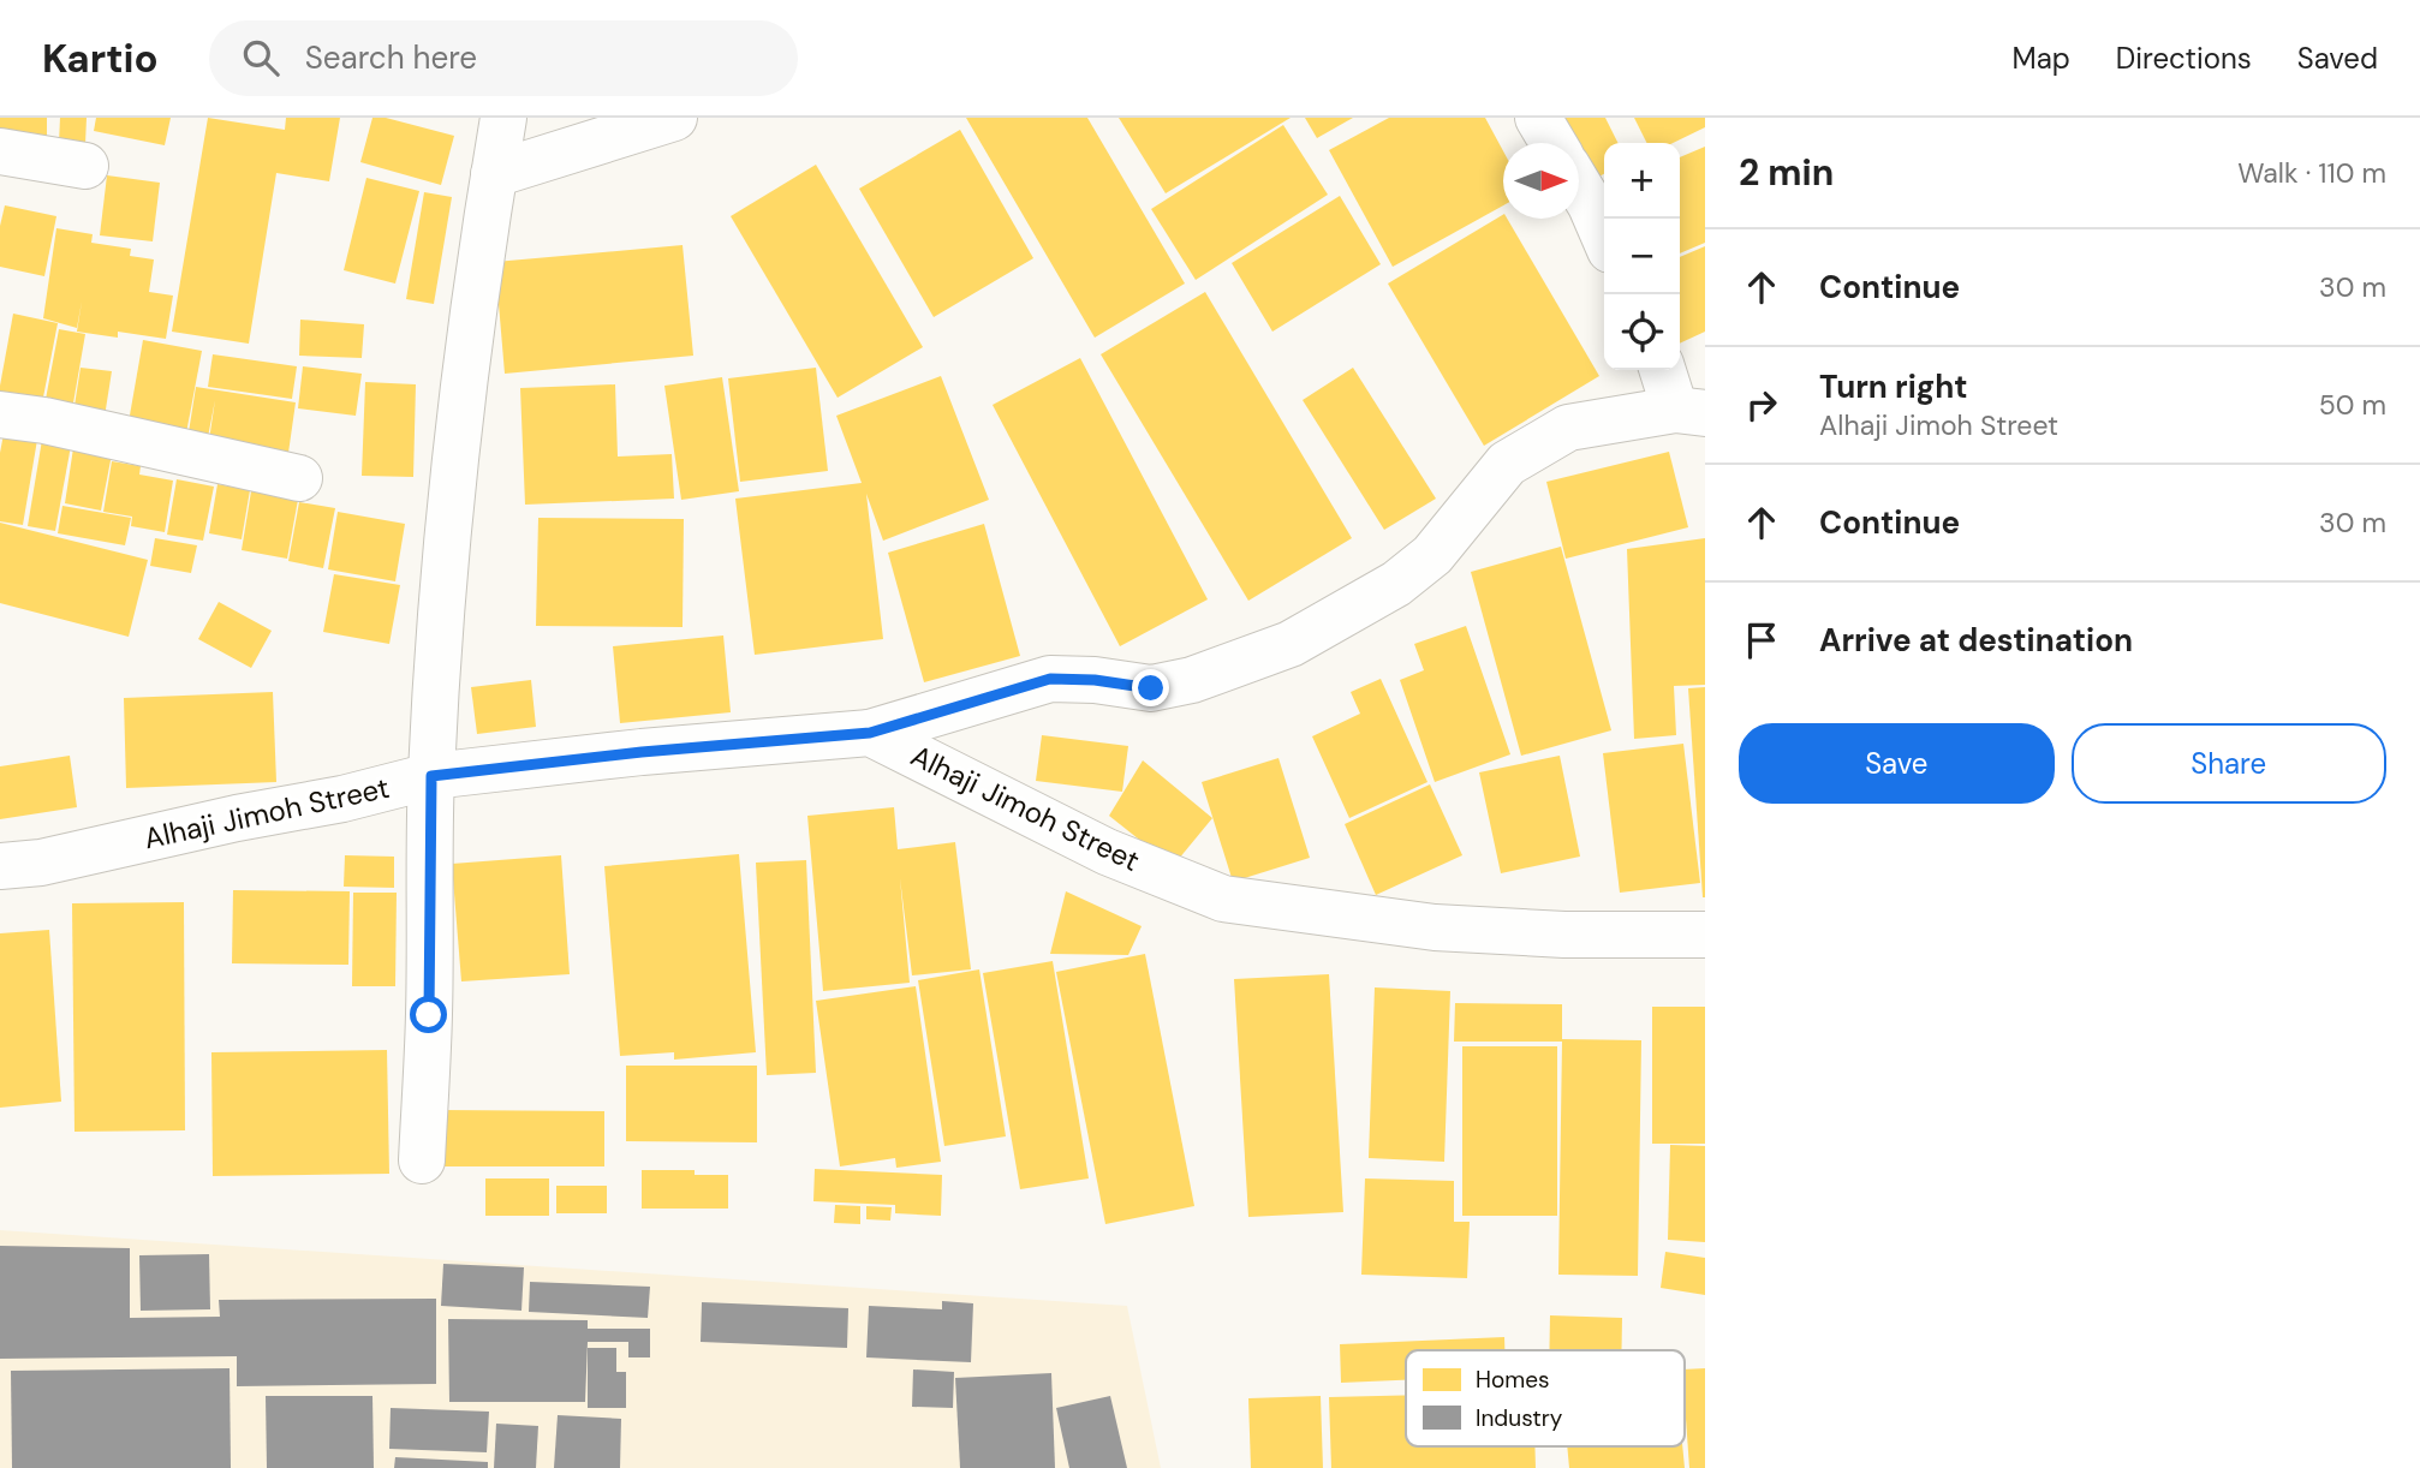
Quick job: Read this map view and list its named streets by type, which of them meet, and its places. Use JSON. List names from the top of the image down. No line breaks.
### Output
{"streets":{"street":["Alhaji Jimoh Street"]},"legend":["Homes","Industry"],"north":"right","page":{"header":"Kartio","search":"Search here","nav":["Map","Directions","Saved"],"heading":["2 min","Walk · 110 m"],"map_buttons":["+","−"],"list":[["Continue","30 m"],["Turn right","Alhaji Jimoh Street","50 m"],["Continue","30 m"],"Arrive at destination"],"buttons":["Save","Share"]}}
